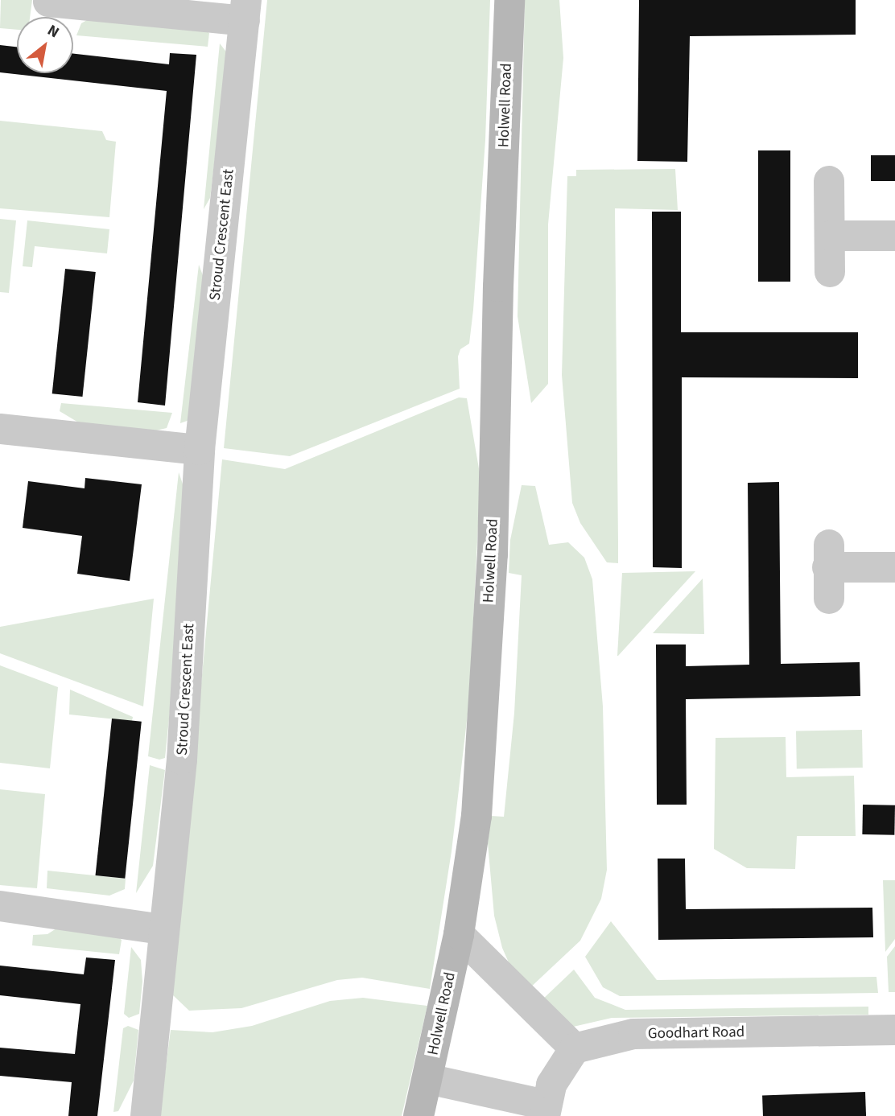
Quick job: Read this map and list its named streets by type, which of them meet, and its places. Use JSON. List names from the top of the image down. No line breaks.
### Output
{"streets":{"street":["Holwell Road","Stroud Crescent East","Goodhart Road"]},"north":"top right"}
